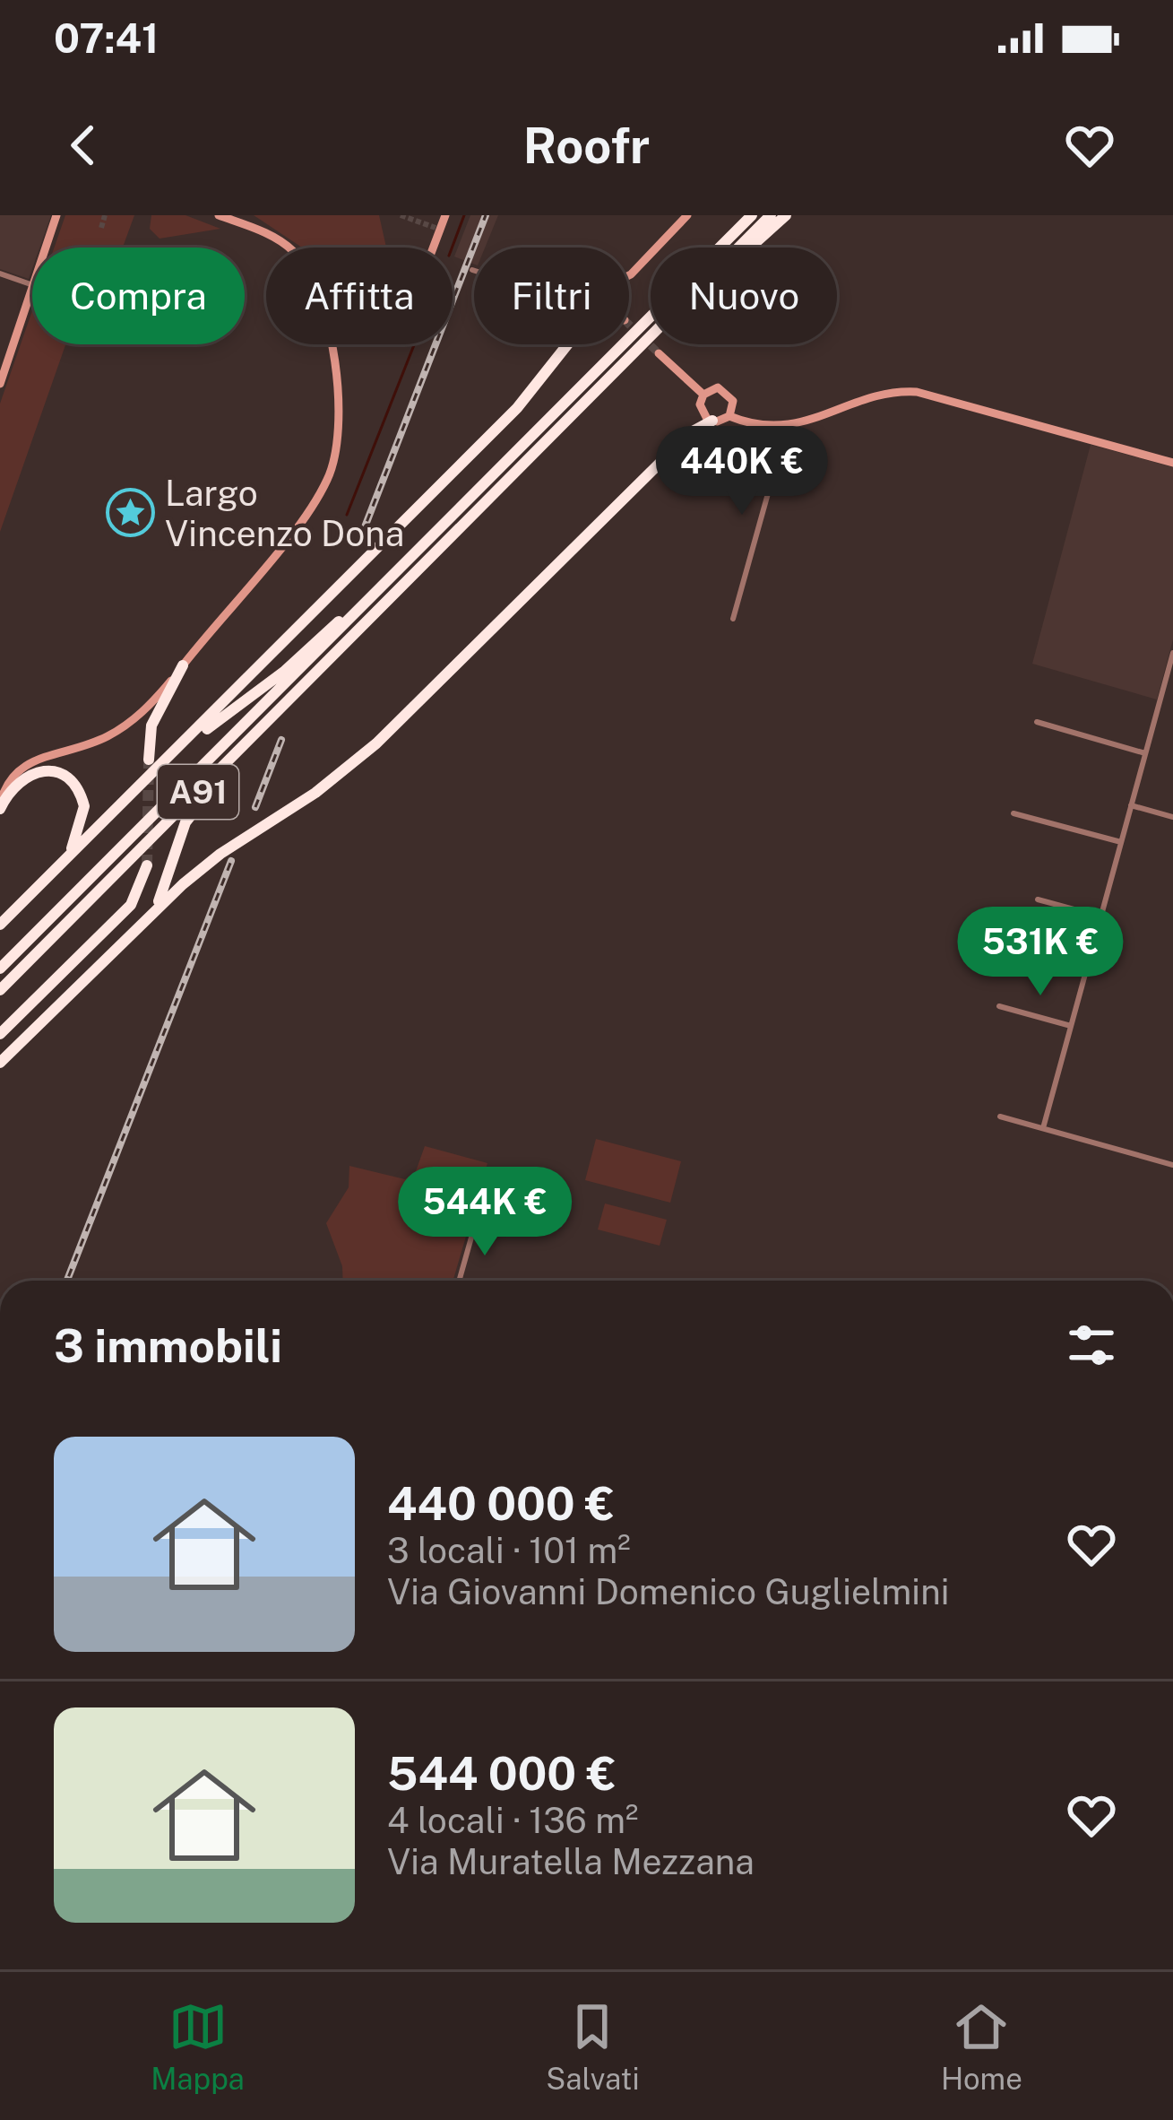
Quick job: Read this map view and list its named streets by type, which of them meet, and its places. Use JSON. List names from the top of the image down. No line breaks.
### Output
{"streets":{"highway":["A91"]},"places":{"place":["Largo Vincenzo Dona"]},"page":{"status":"07:41","header":"Roofr","chip":["Compra","Affitta","Filtri","Nuovo"],"price":["440K €","531K €","544K €"],"heading":"3 immobili","list":[{"name":"440 000 €","note":"3 locali · 101 m² · Via Giovanni Domenico Guglielmini"},{"name":"544 000 €","note":"4 locali · 136 m² · Via Muratella Mezzana"}],"tabs":["Mappa","Salvati","Home"]}}
